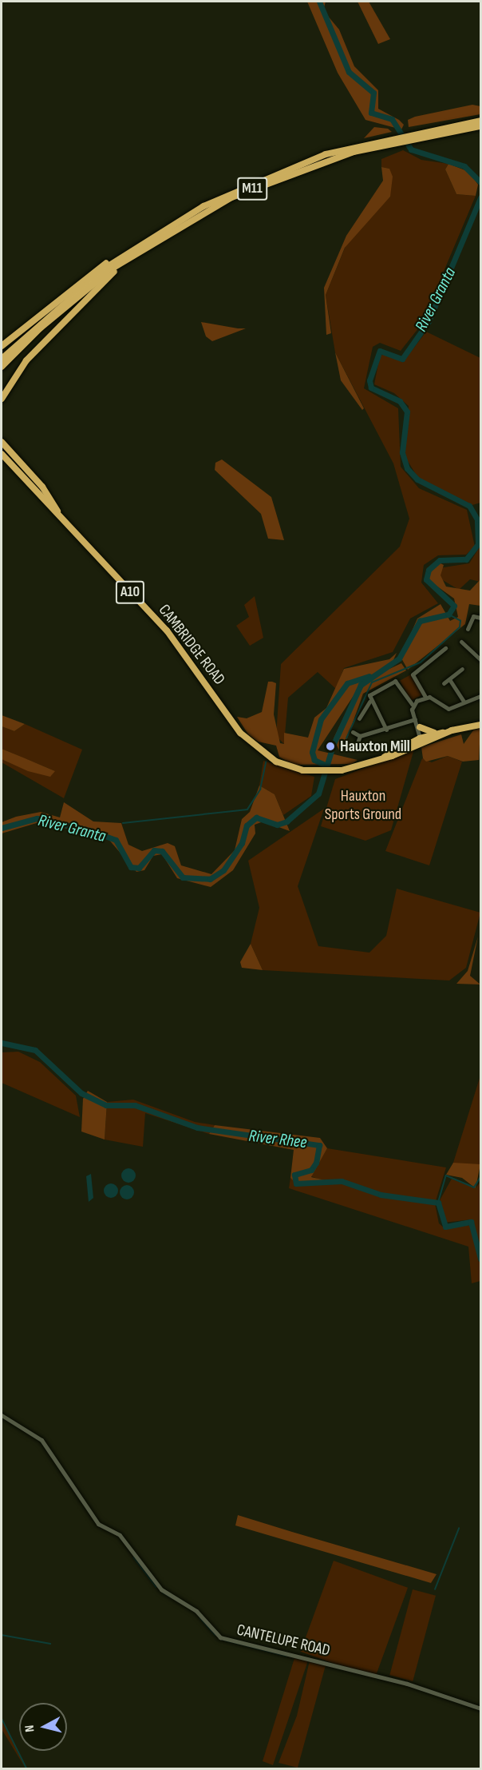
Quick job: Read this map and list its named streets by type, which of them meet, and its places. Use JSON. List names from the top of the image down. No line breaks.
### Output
{"streets":{"highway":["M11","A10","CAMBRIDGE ROAD"],"street":["CANTELUPE ROAD"]},"crossings":[["A10","CAMBRIDGE ROAD"]],"water":["River Granta","River Rhee"],"parks":["Hauxton Sports Ground"],"places":["Hauxton Mill"],"north":"left"}
